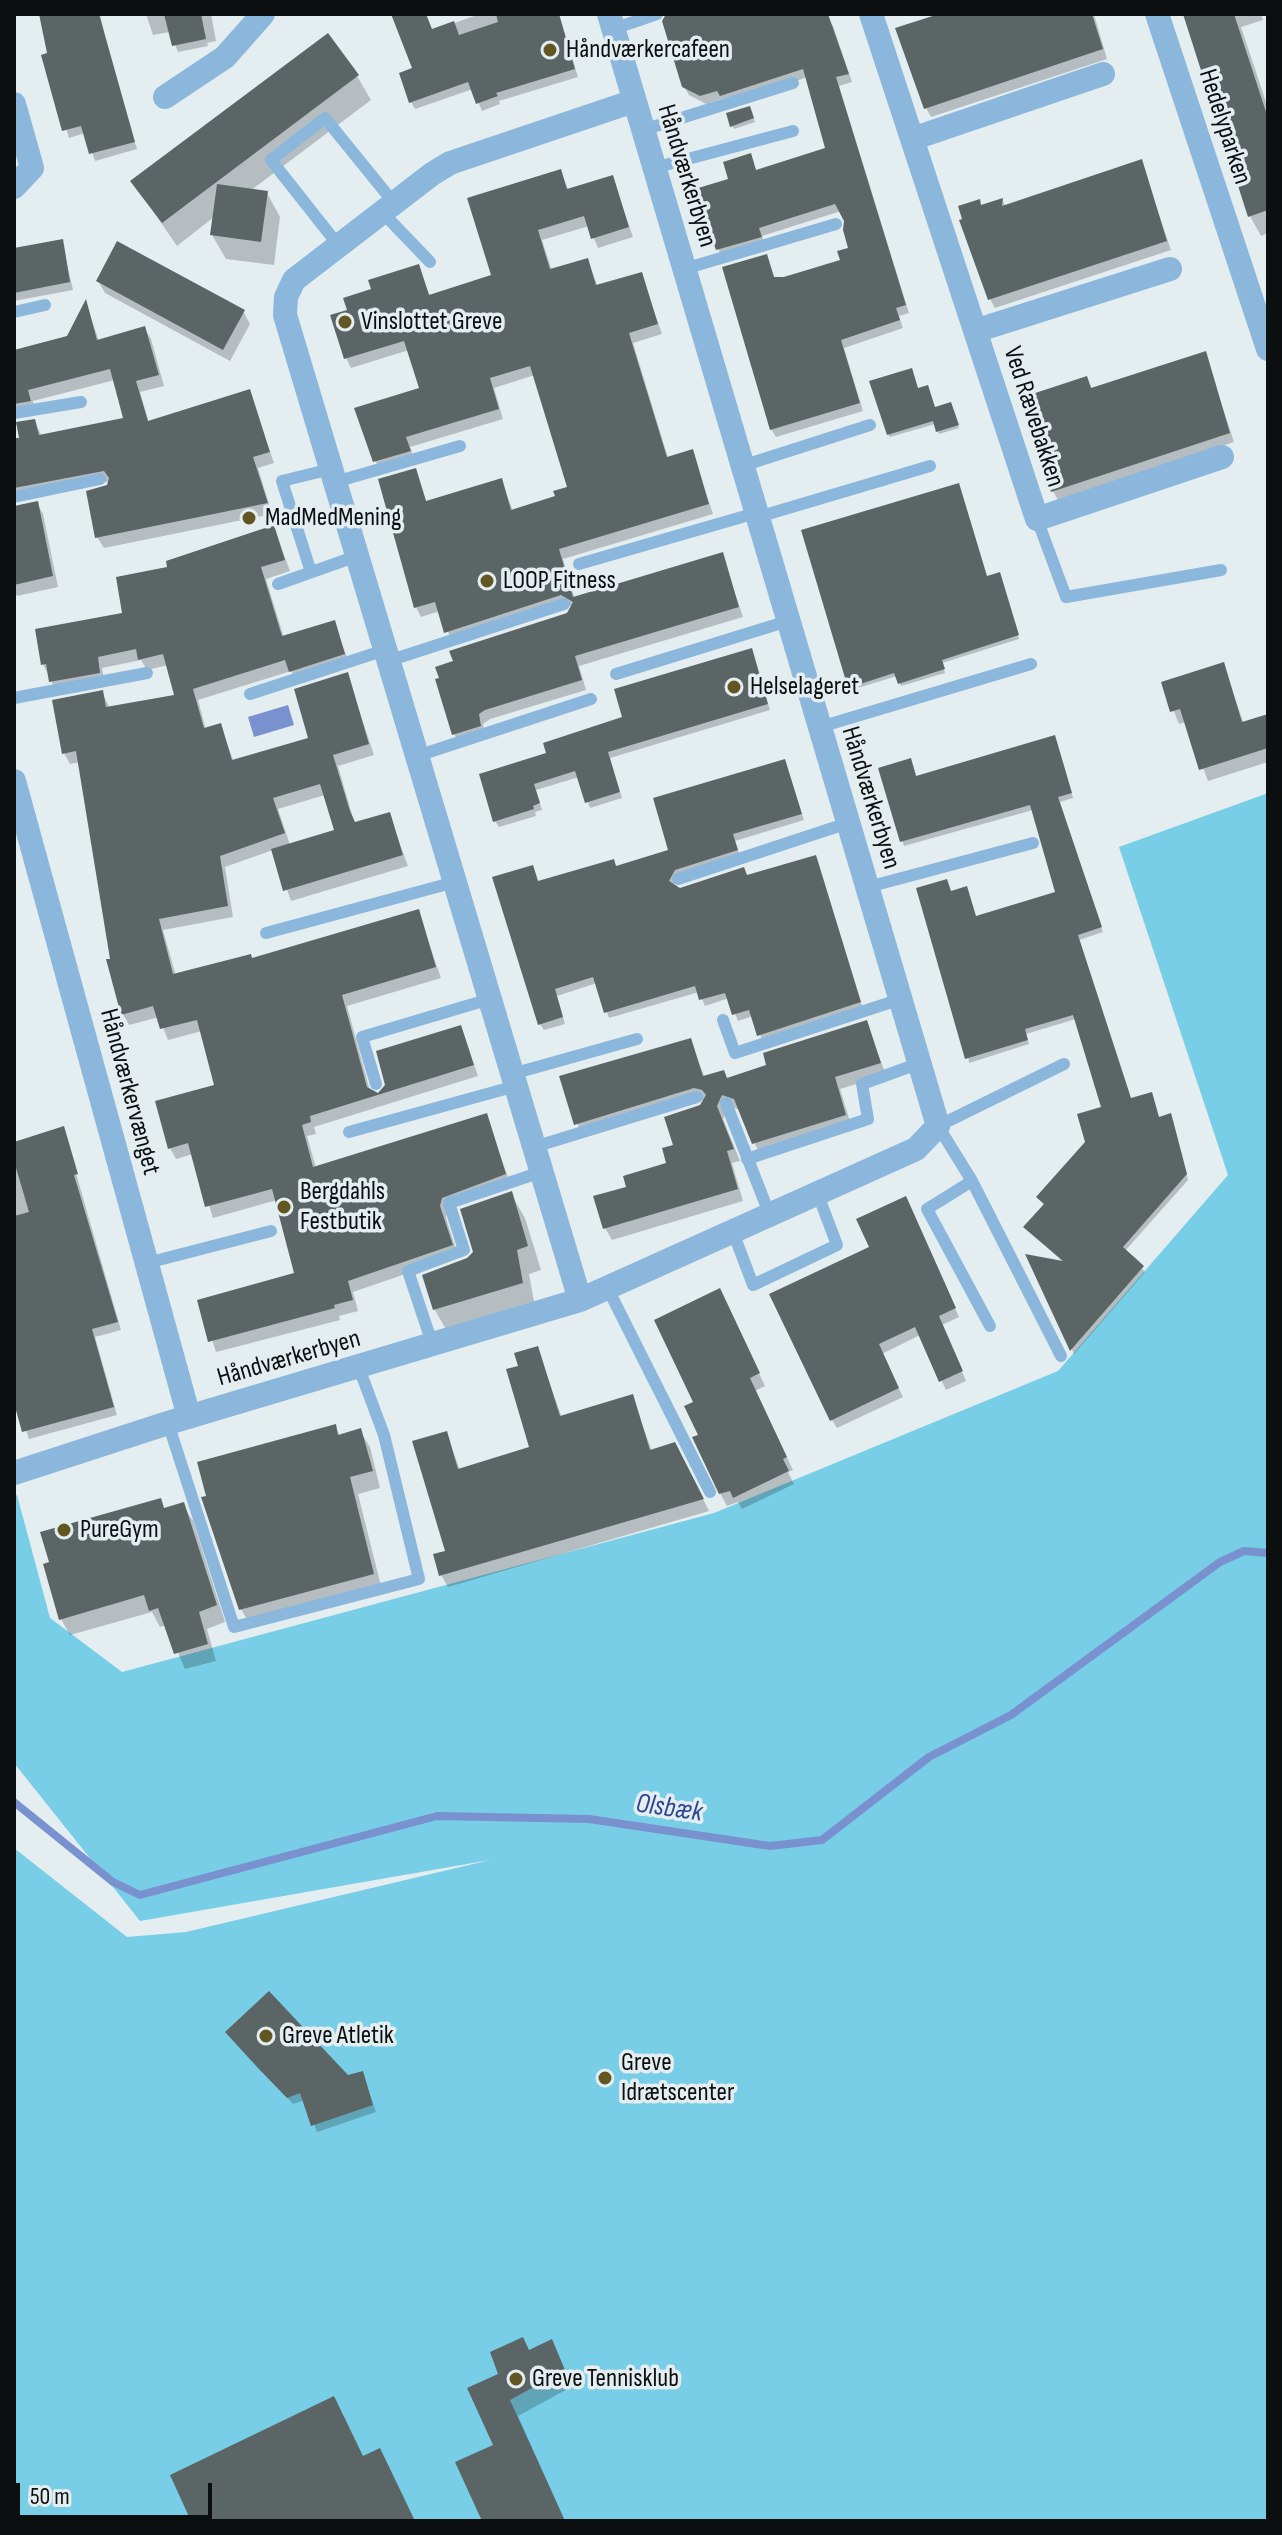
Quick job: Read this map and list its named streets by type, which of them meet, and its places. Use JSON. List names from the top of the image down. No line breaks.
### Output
{"streets":{"street":["Hedelyparken","Håndværkerbyen","Ved Rævebakken","Håndværkervænget"]},"crossings":[["Håndværkerbyen","Håndværkervænget"]],"water":["Olsbæk"],"places":["Håndværkercafeen","Vinslottet Greve","MadMedMening","LOOP Fitness","Helselageret","Bergdahls Festbutik","PureGym","Greve Atletik","Greve Idrætscenter","Greve Tennisklub"],"scale_bar":"50 m"}
